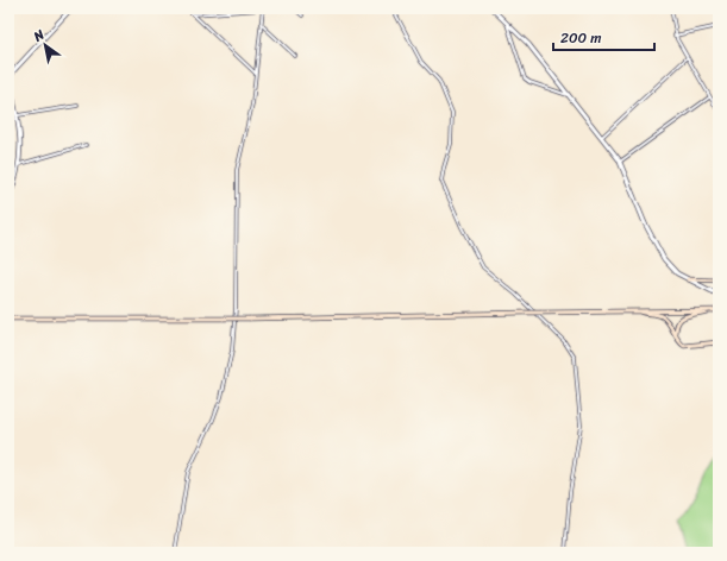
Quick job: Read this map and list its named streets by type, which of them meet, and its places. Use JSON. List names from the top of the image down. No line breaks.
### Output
{"scale_bar":"200 m","north":"top left"}
